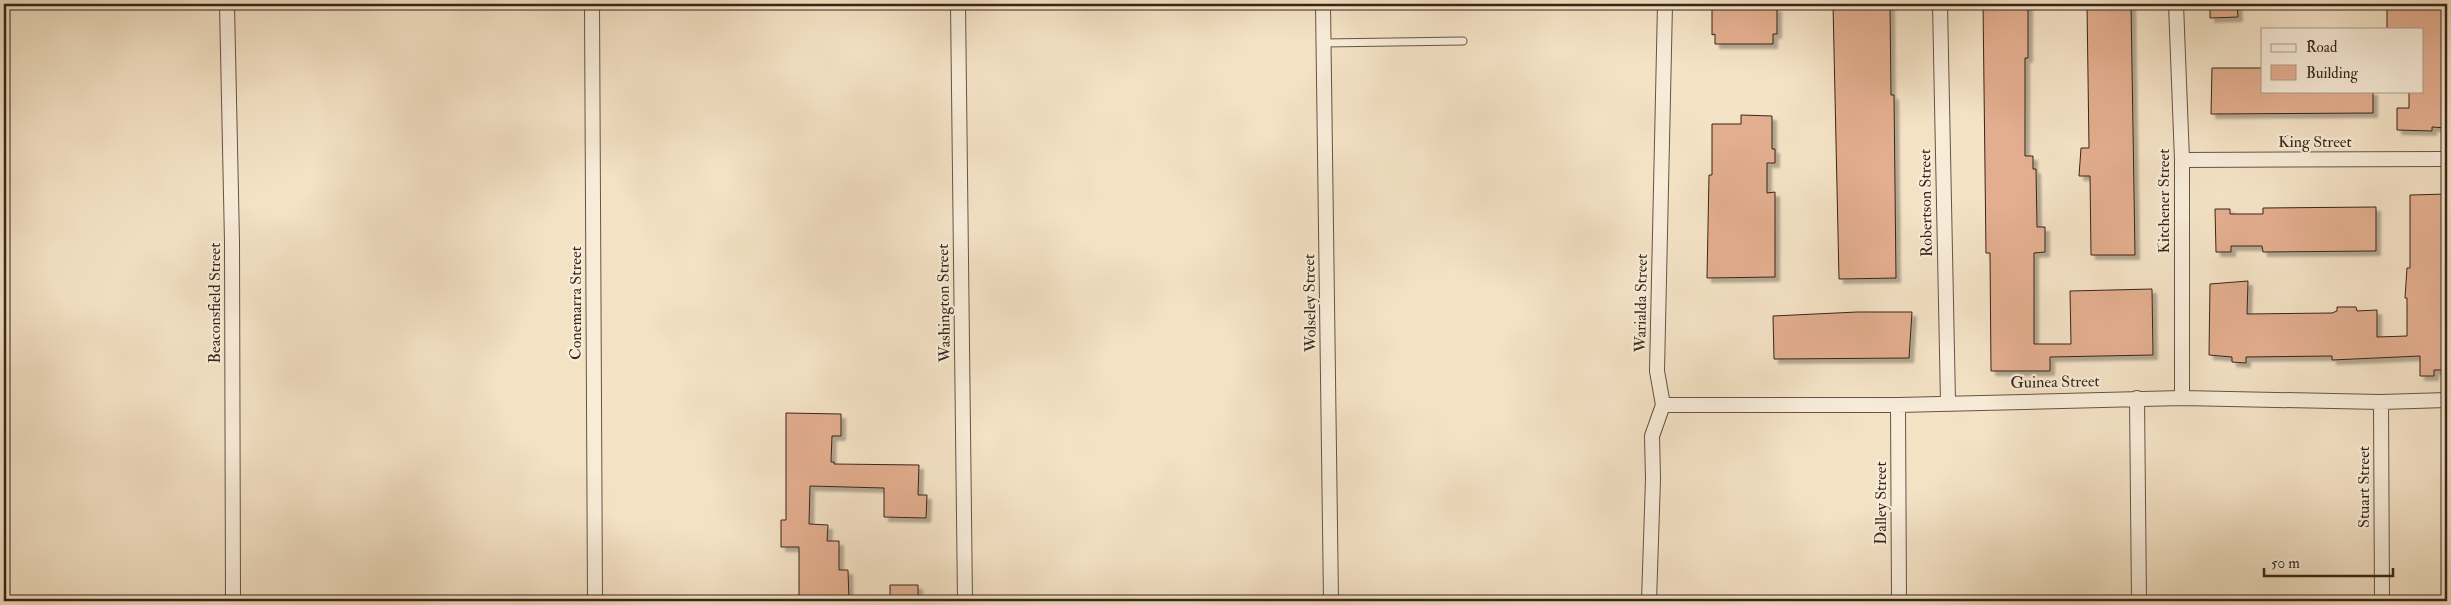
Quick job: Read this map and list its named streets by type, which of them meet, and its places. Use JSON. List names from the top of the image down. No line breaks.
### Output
{"streets":{"street":["King Street","Kitchener Street","Robertson Street","Beaconsfield Street","Conemarra Street","Washington Street","Wolseley Street","Warialda Street","Guinea Street","Stuart Street","Dalley Street"]},"crossings":[["King Street","Kitchener Street"],["Kitchener Street","Guinea Street"],["Robertson Street","Guinea Street"],["Warialda Street","Guinea Street"],["Guinea Street","Stuart Street"],["Guinea Street","Dalley Street"]],"legend":["Road","Building"],"scale_bar":"50 m"}
